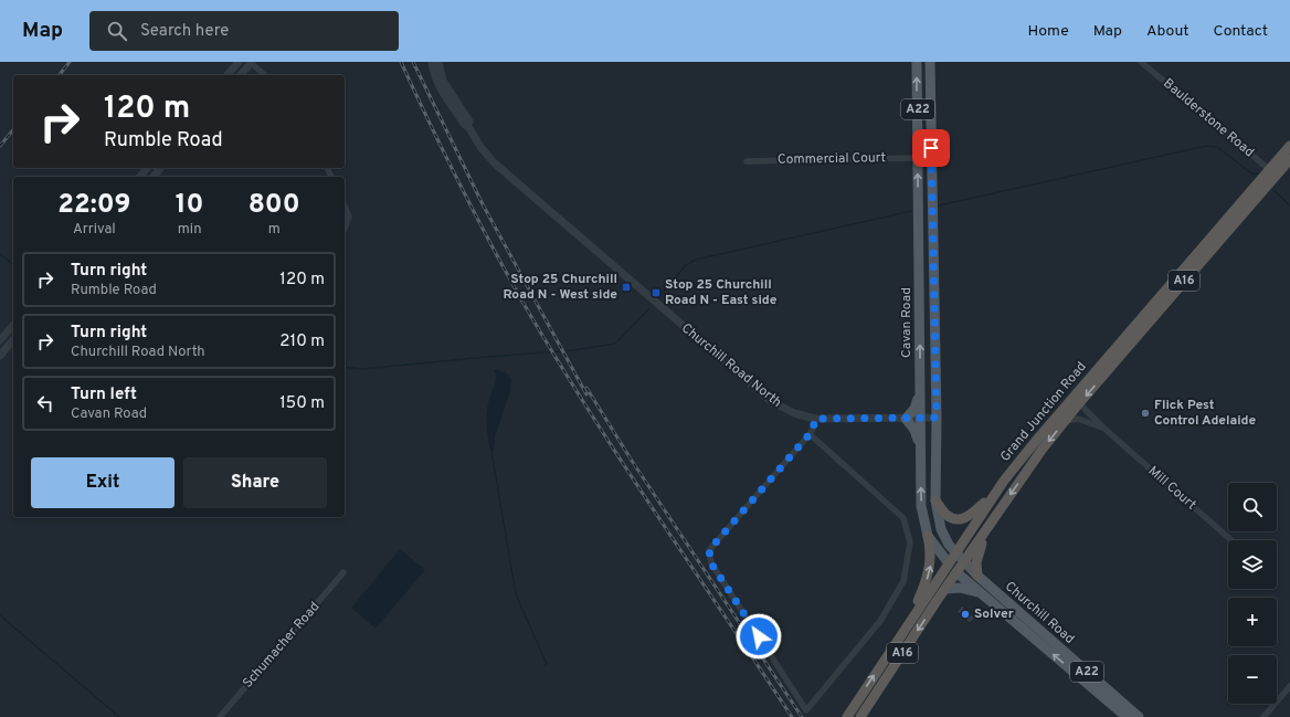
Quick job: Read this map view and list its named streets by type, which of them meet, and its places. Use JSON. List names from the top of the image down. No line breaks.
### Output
{"streets":{"highway":["A22","A16","Cavan Road","Grand Junction Road"],"main road":["Churchill Road"],"street":["Baulderstone Road","Commercial Court","Churchill Road North","Mill Court","Schumacher Road"]},"crossings":[["Baulderstone Road","Grand Junction Road"],["Commercial Court","Cavan Road"],["Cavan Road","Churchill Road North"],["Cavan Road","Grand Junction Road"],["Cavan Road","Churchill Road"],["Grand Junction Road","Mill Court"],["Grand Junction Road","Churchill Road"]],"places":{"transit":["Stop 25 Churchill Road N - West side","Stop 25 Churchill Road N - East side"],"other":["Flick Pest Control Adelaide","Solver"]},"page":{"header":"Map","search":"Search here","nav":["Home","Map","About","Contact"],"turn":["120 m","Rumble Road"],"eta":["22:09","Arrival","10","min","800","m"],"list":[{"name":"Turn right","note":"Rumble Road","value":"120 m"},{"name":"Turn right","note":"Churchill Road North","value":"210 m"},{"name":"Turn left","note":"Cavan Road","value":"150 m"}],"buttons":["Exit","Share"],"map_buttons":["+","−"]}}
